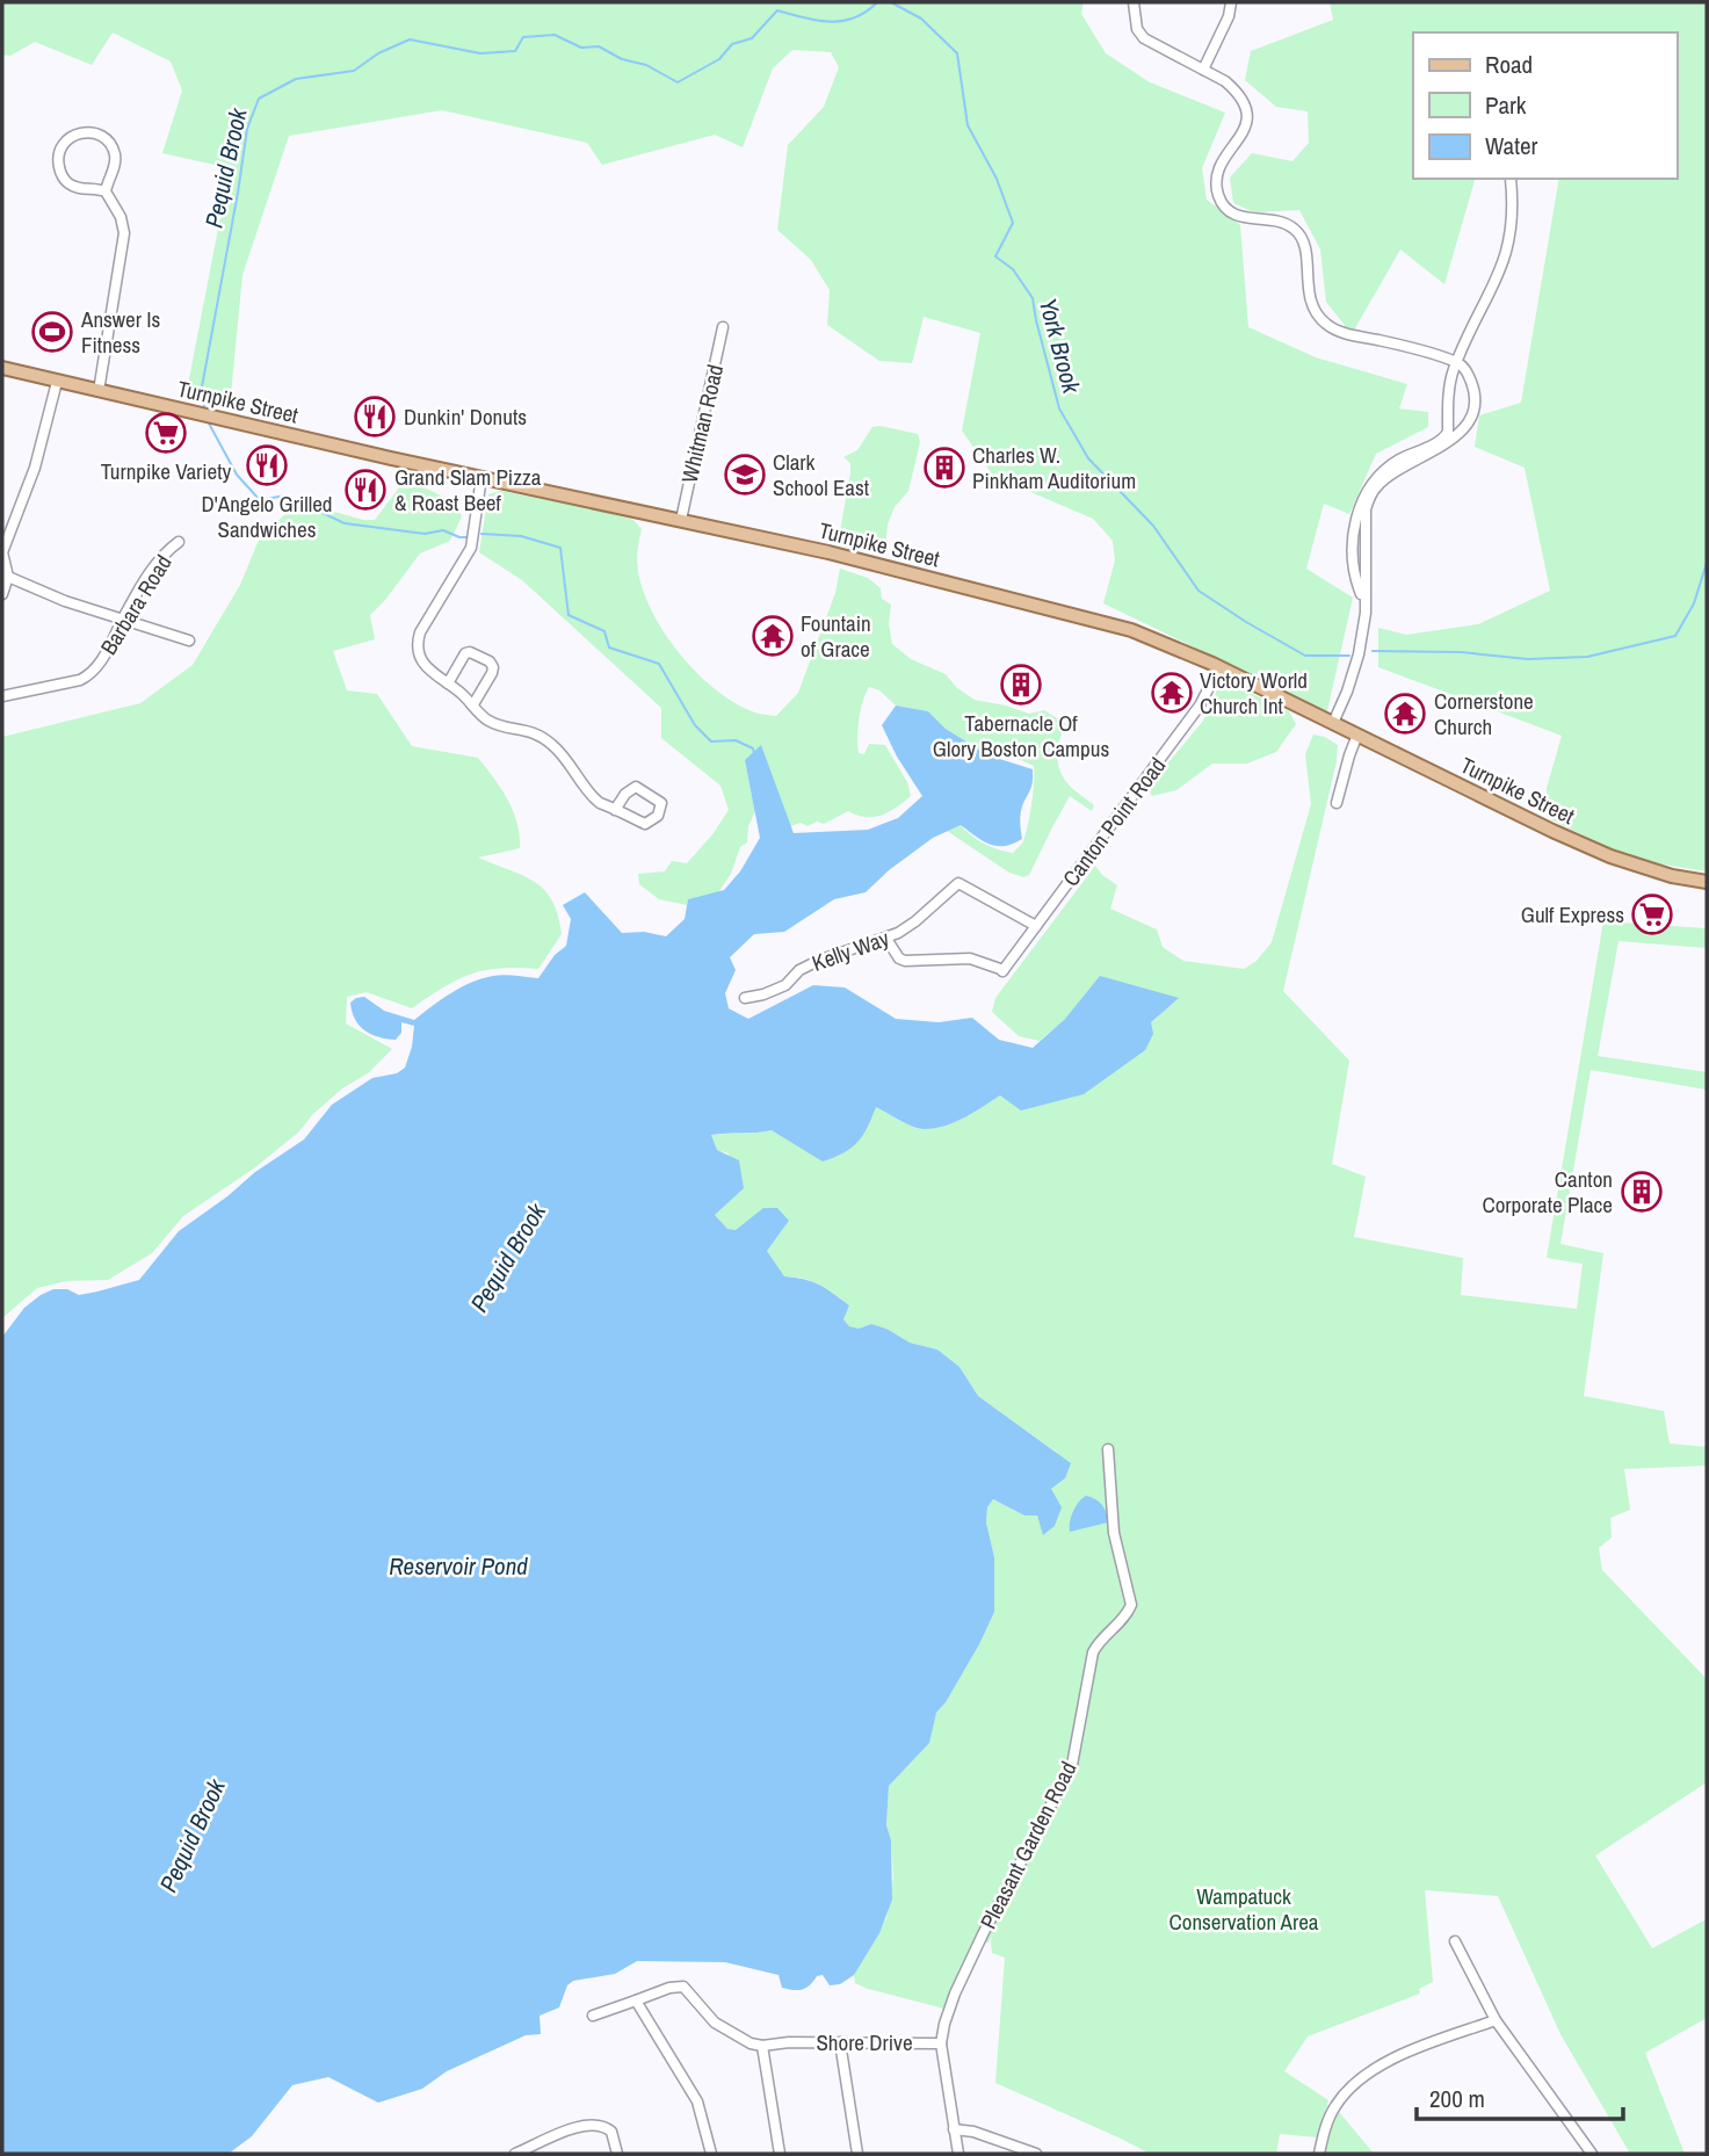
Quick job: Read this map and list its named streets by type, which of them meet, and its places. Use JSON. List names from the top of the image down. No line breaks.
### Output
{"streets":{"main road":["Turnpike Street"],"street":["Whitman Road","Barbara Road","Canton Point Road","Kelly Way","Pleasant Garden Road","Shore Drive"]},"crossings":[["Turnpike Street","Whitman Road"],["Turnpike Street","Canton Point Road"],["Canton Point Road","Kelly Way"],["Pleasant Garden Road","Shore Drive"]],"water":["Pequid Brook","York Brook","Reservoir Pond"],"parks":["Wampatuck Conservation Area"],"places":{"sports":["Answer Is Fitness"],"restaurant":["Dunkin' Donuts","D'Angelo Grilled Sandwiches","Grand Slam Pizza & Roast Beef"],"supermarket":["Turnpike Variety","Gulf Express"],"building":["Charles W. Pinkham Auditorium","Tabernacle Of Glory Boston Campus","Canton Corporate Place"],"school or university":["Clark School East"],"temple":["Fountain of Grace","Victory World Church Int","Cornerstone Church"]},"legend":["Road","Park","Water"],"scale_bar":"200 m"}
